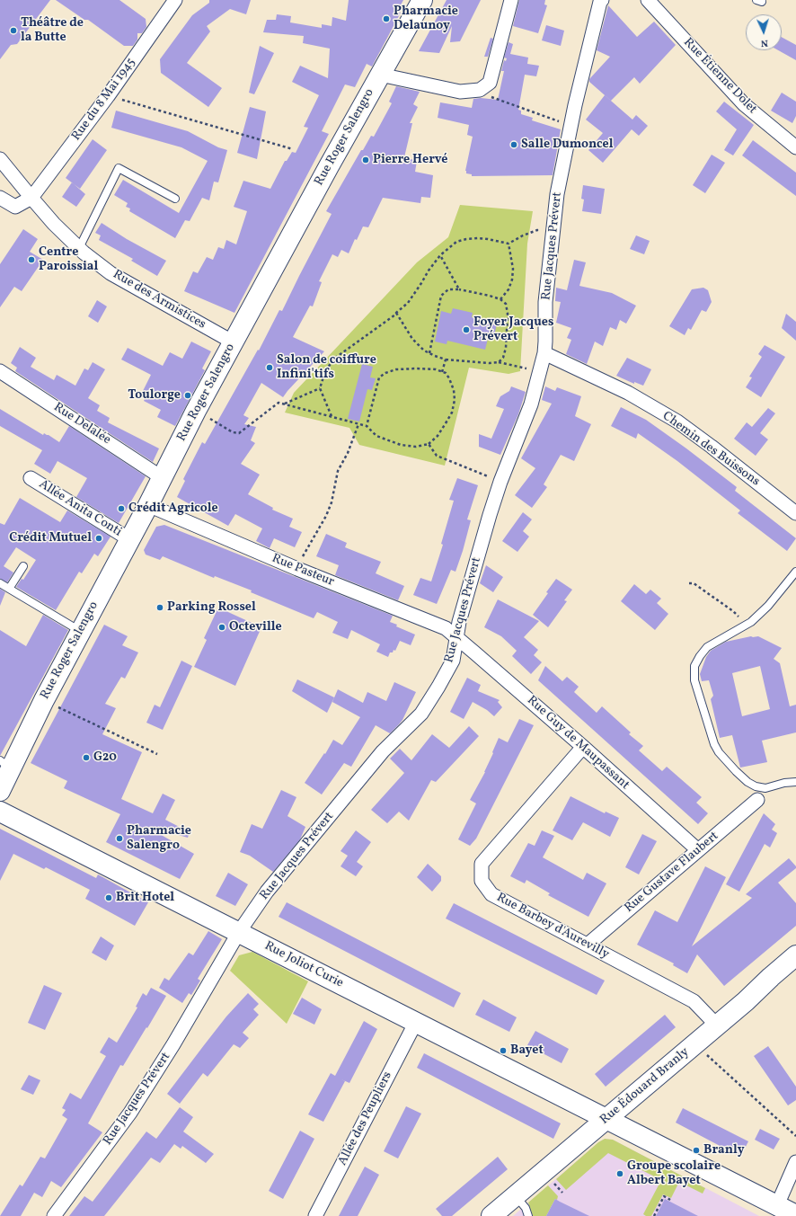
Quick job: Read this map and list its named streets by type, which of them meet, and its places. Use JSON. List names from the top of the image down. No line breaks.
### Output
{"streets":{"main road":["Rue Roger Salengro","Rue Joliot Curie","Rue Édouard Branly"],"street":["Rue Étienne Dolet","Rue du 8 Mai 1945","Rue Jacques Prévert","Rue des Armistices","Rue Delalée","Chemin des Buissons","Allée Anita Conti","Rue Pasteur","Rue Guy de Maupassant","Rue Gustave Flaubert","Rue Barbey d'Aurevilly","Allée des Peupliers"]},"crossings":[["Rue du 8 Mai 1945","Rue des Armistices"],["Rue Roger Salengro","Rue des Armistices"],["Rue Roger Salengro","Rue Delalée"],["Rue Roger Salengro","Allée Anita Conti"],["Rue Roger Salengro","Rue Pasteur"],["Rue Jacques Prévert","Chemin des Buissons"],["Rue Jacques Prévert","Rue Pasteur"],["Rue Jacques Prévert","Rue Guy de Maupassant"],["Rue Jacques Prévert","Rue Joliot Curie"],["Rue Pasteur","Rue Guy de Maupassant"],["Rue Guy de Maupassant","Rue Gustave Flaubert"],["Rue Guy de Maupassant","Rue Barbey d'Aurevilly"],["Rue Gustave Flaubert","Rue Barbey d'Aurevilly"],["Rue Barbey d'Aurevilly","Rue Édouard Branly"],["Rue Joliot Curie","Rue Édouard Branly"],["Rue Joliot Curie","Allée des Peupliers"]],"places":["Pharmacie Delaunoy","Théâtre de la Butte","Salle Dumoncel","Pierre Hervé","Centre Paroissial","Foyer Jacques Prévert","Salon de coiffure Infini'tifs","Toulorge","Crédit Agricole","Crédit Mutuel","Parking Rossel","Octeville","G20","Pharmacie Salengro","Brit Hotel","Bayet","Branly","Groupe scolaire Albert Bayet"],"north":"bottom"}
